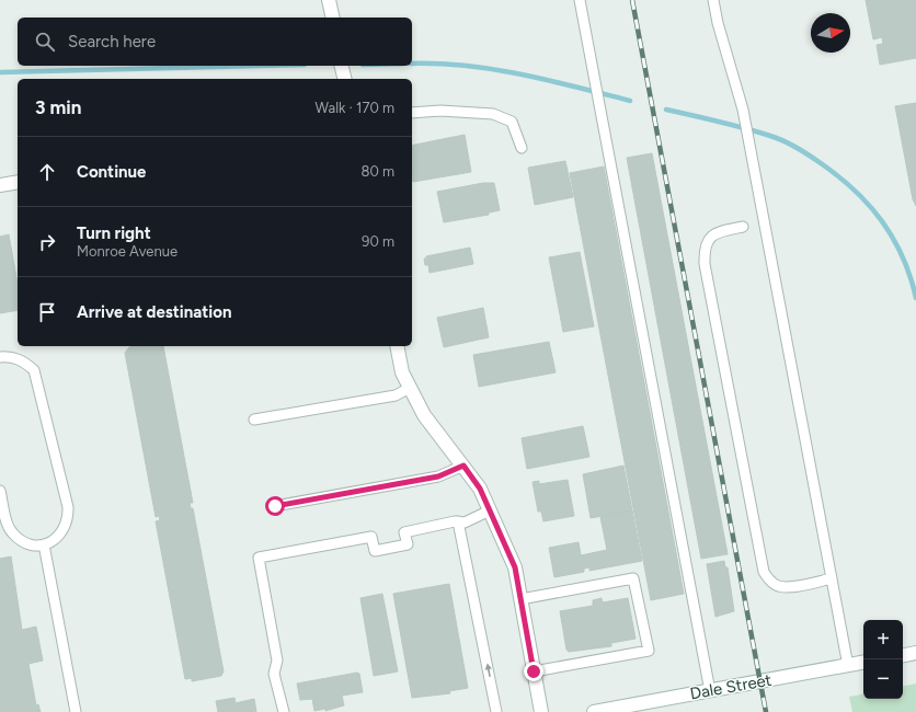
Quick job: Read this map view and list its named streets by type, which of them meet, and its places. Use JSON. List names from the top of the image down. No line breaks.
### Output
{"streets":{"street":["Dale Street"]},"north":"right","page":{"search":"Search here","heading":["3 min","Walk · 170 m"],"list":[["Continue","80 m"],["Turn right","Monroe Avenue","90 m"],"Arrive at destination"],"map_buttons":["+","−"]}}
